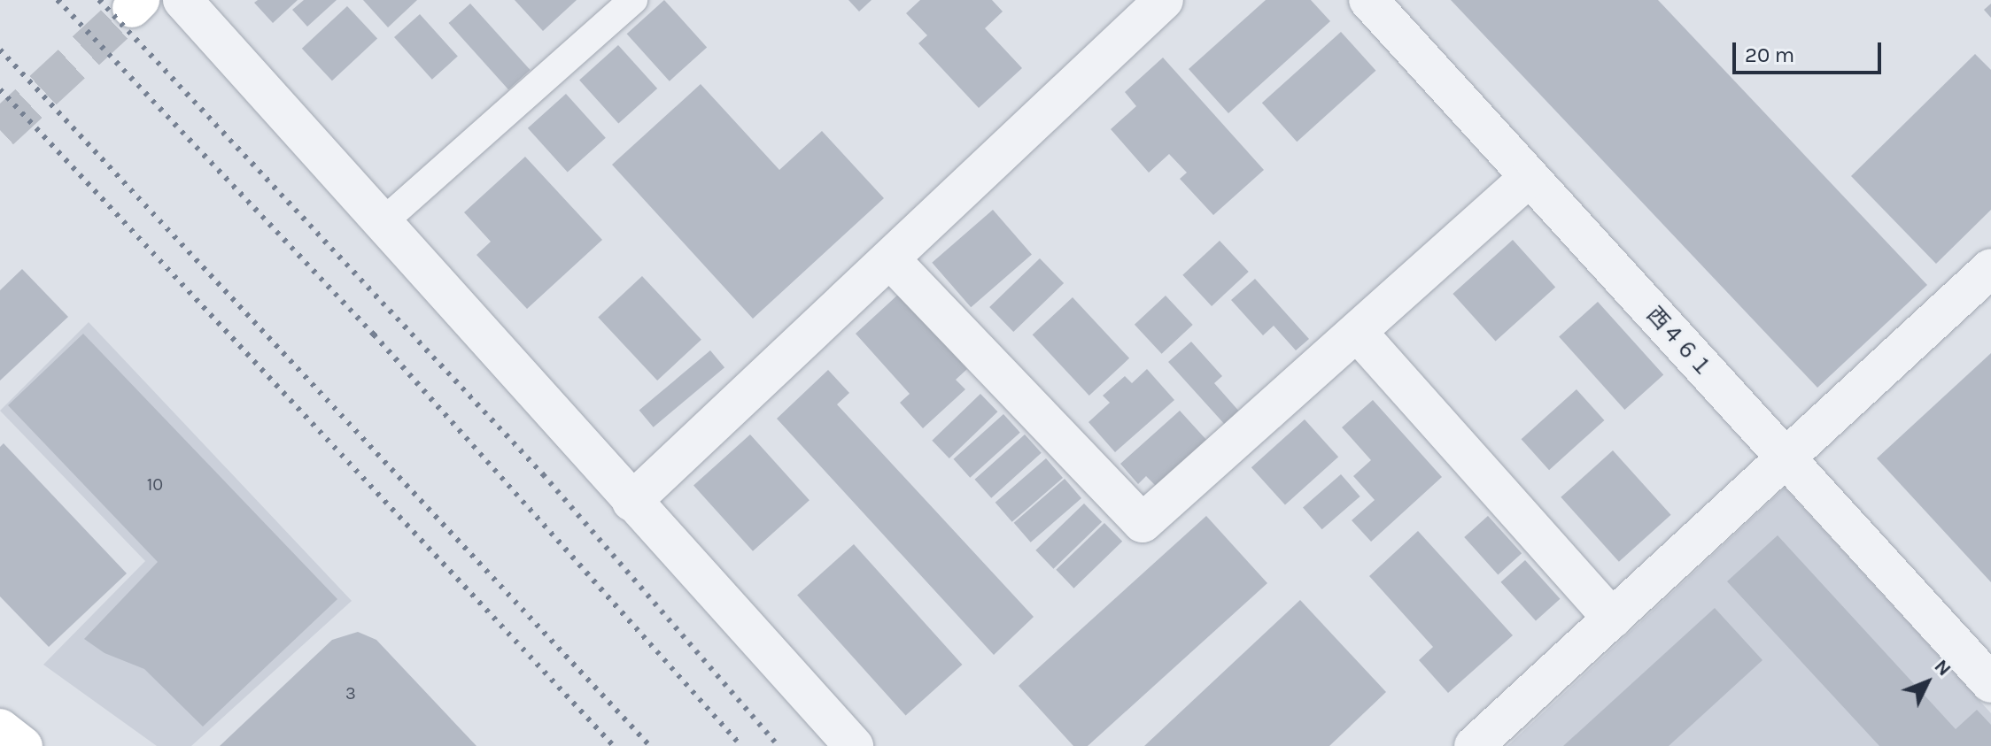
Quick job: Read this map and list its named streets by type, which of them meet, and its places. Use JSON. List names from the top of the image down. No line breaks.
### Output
{"streets":{"street":["西４６１"]},"house_numbers":["10","3"],"scale_bar":"20 m","north":"top right"}
